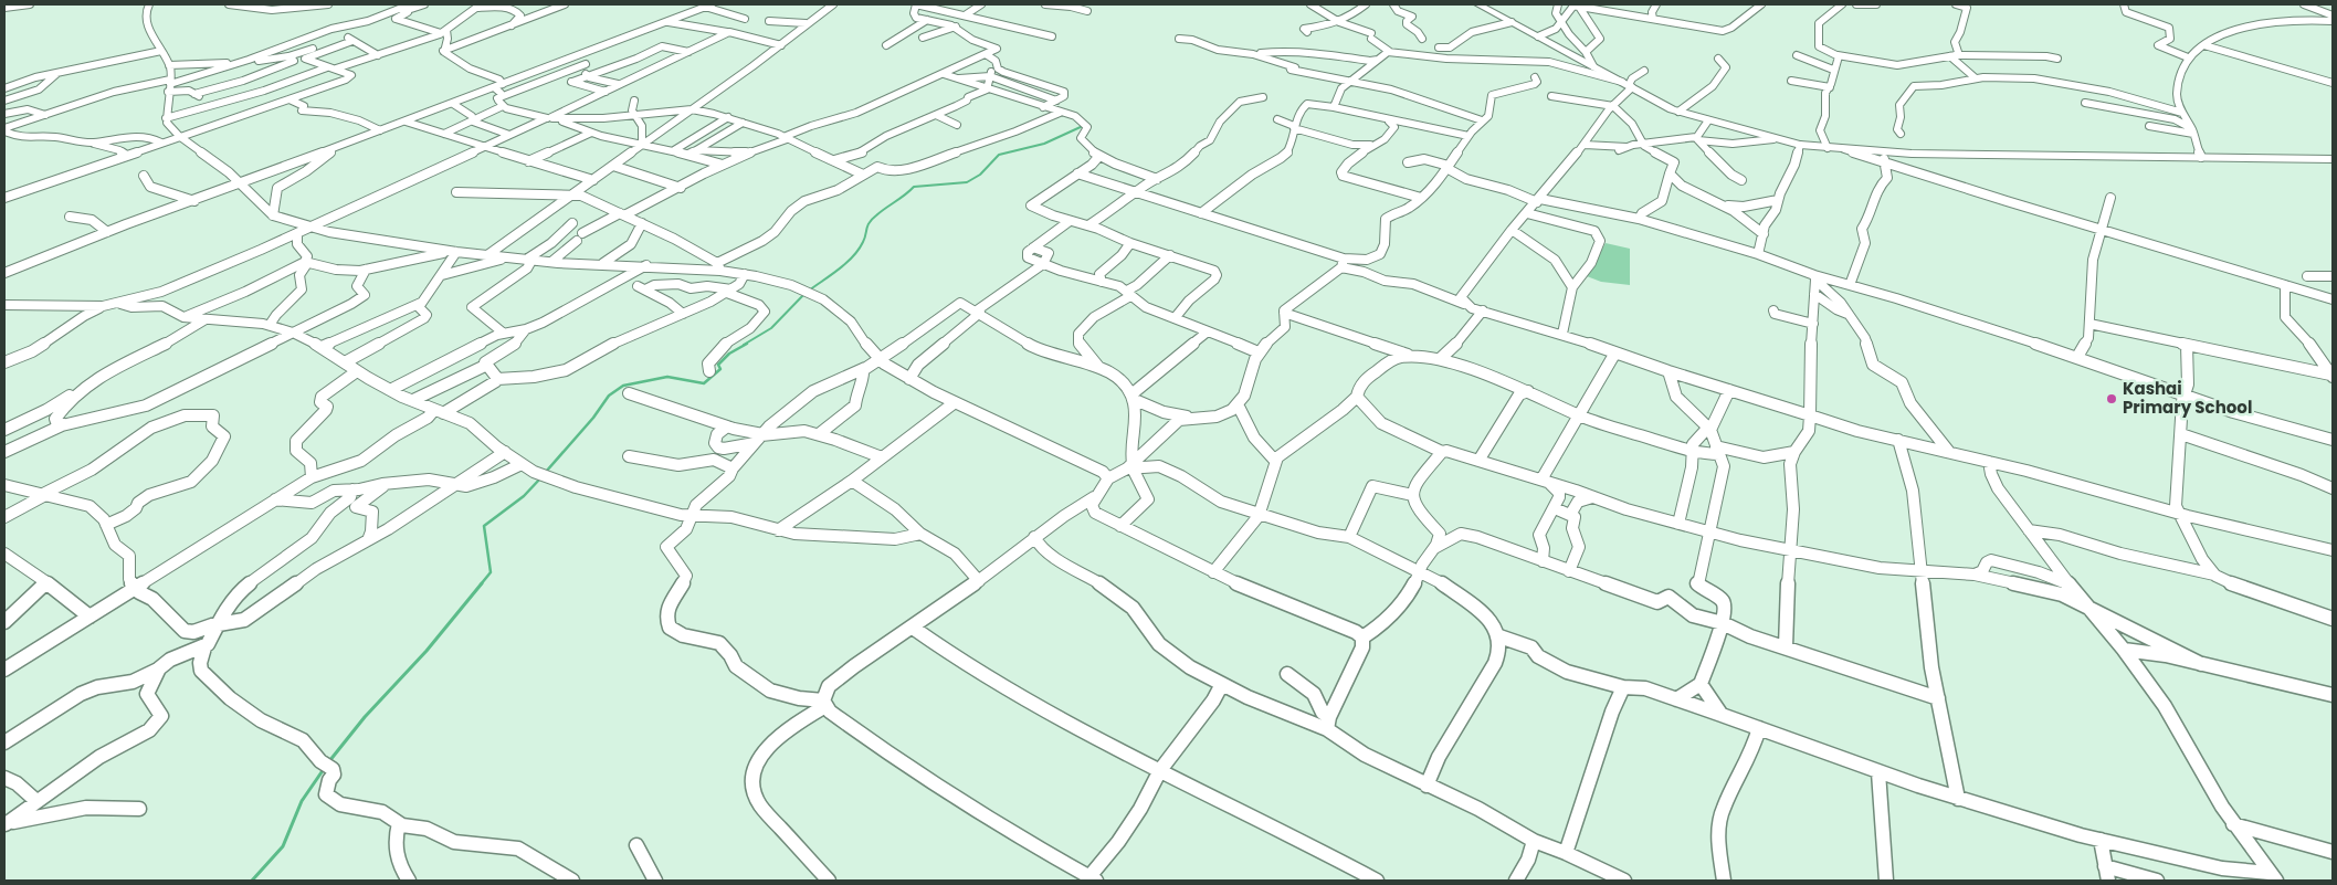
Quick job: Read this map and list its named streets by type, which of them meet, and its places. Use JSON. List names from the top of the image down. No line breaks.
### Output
{"places":["Kashai Primary School"]}
